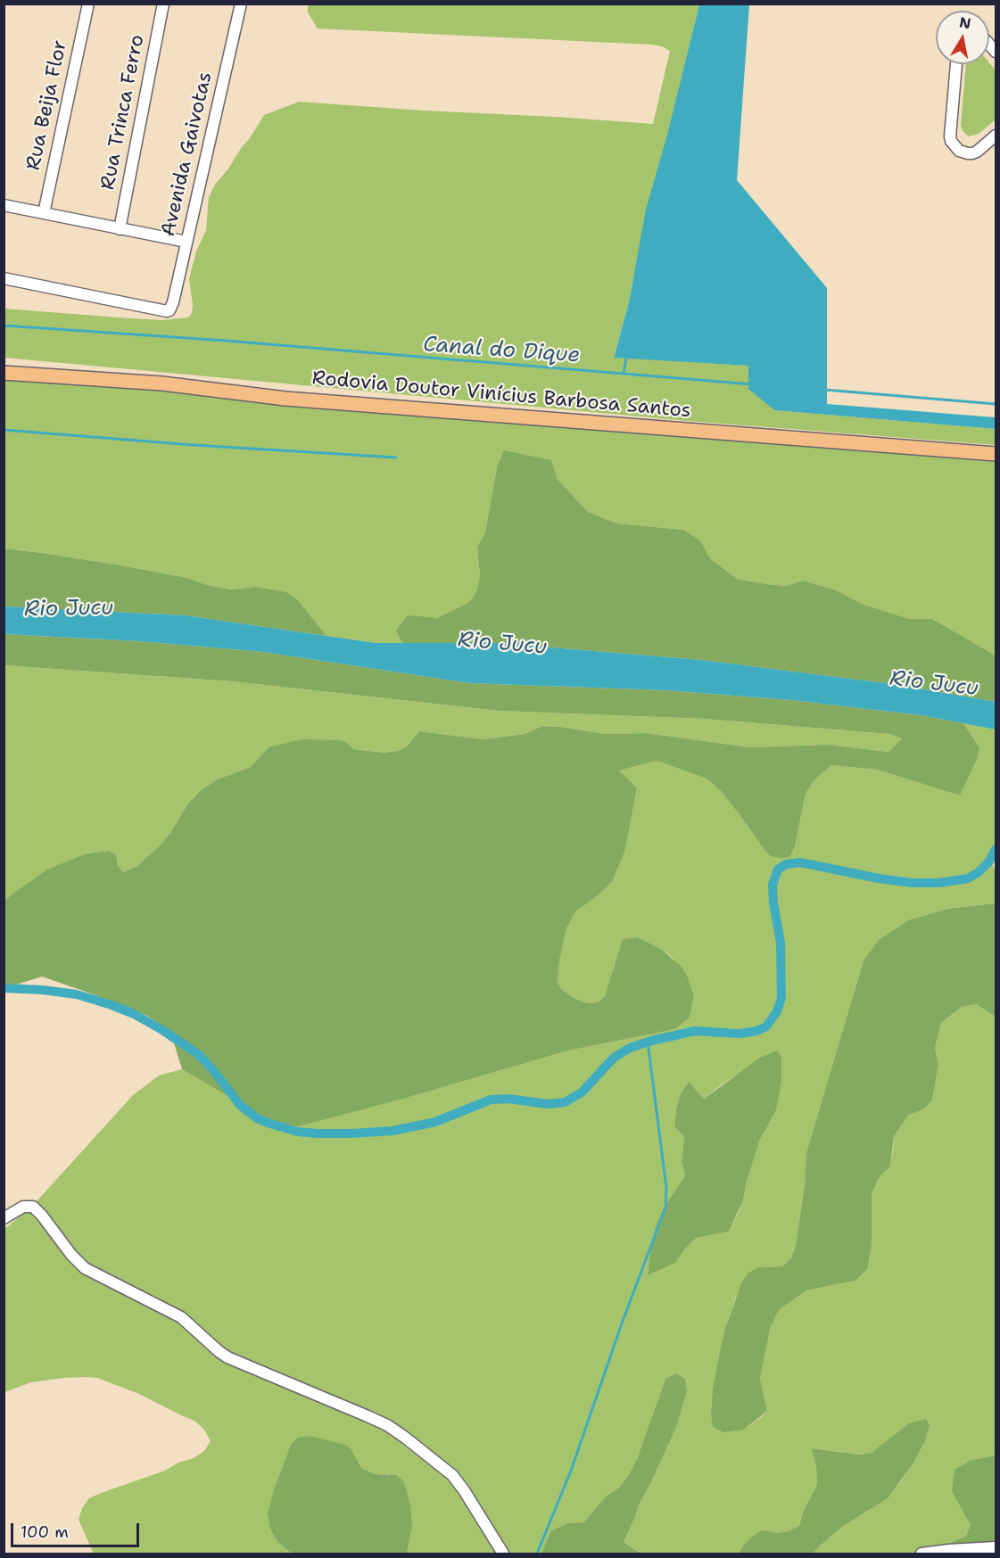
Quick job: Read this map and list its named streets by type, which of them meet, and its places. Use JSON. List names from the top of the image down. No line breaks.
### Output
{"streets":{"main road":["Rodovia Doutor Vinícius Barbosa Santos"],"street":["Rua Beija Flor","Rua Trinca Ferro","Avenida Gaivotas"]},"water":["Canal do Dique","Rio Jucu"],"scale_bar":"100 m","north":"top"}
